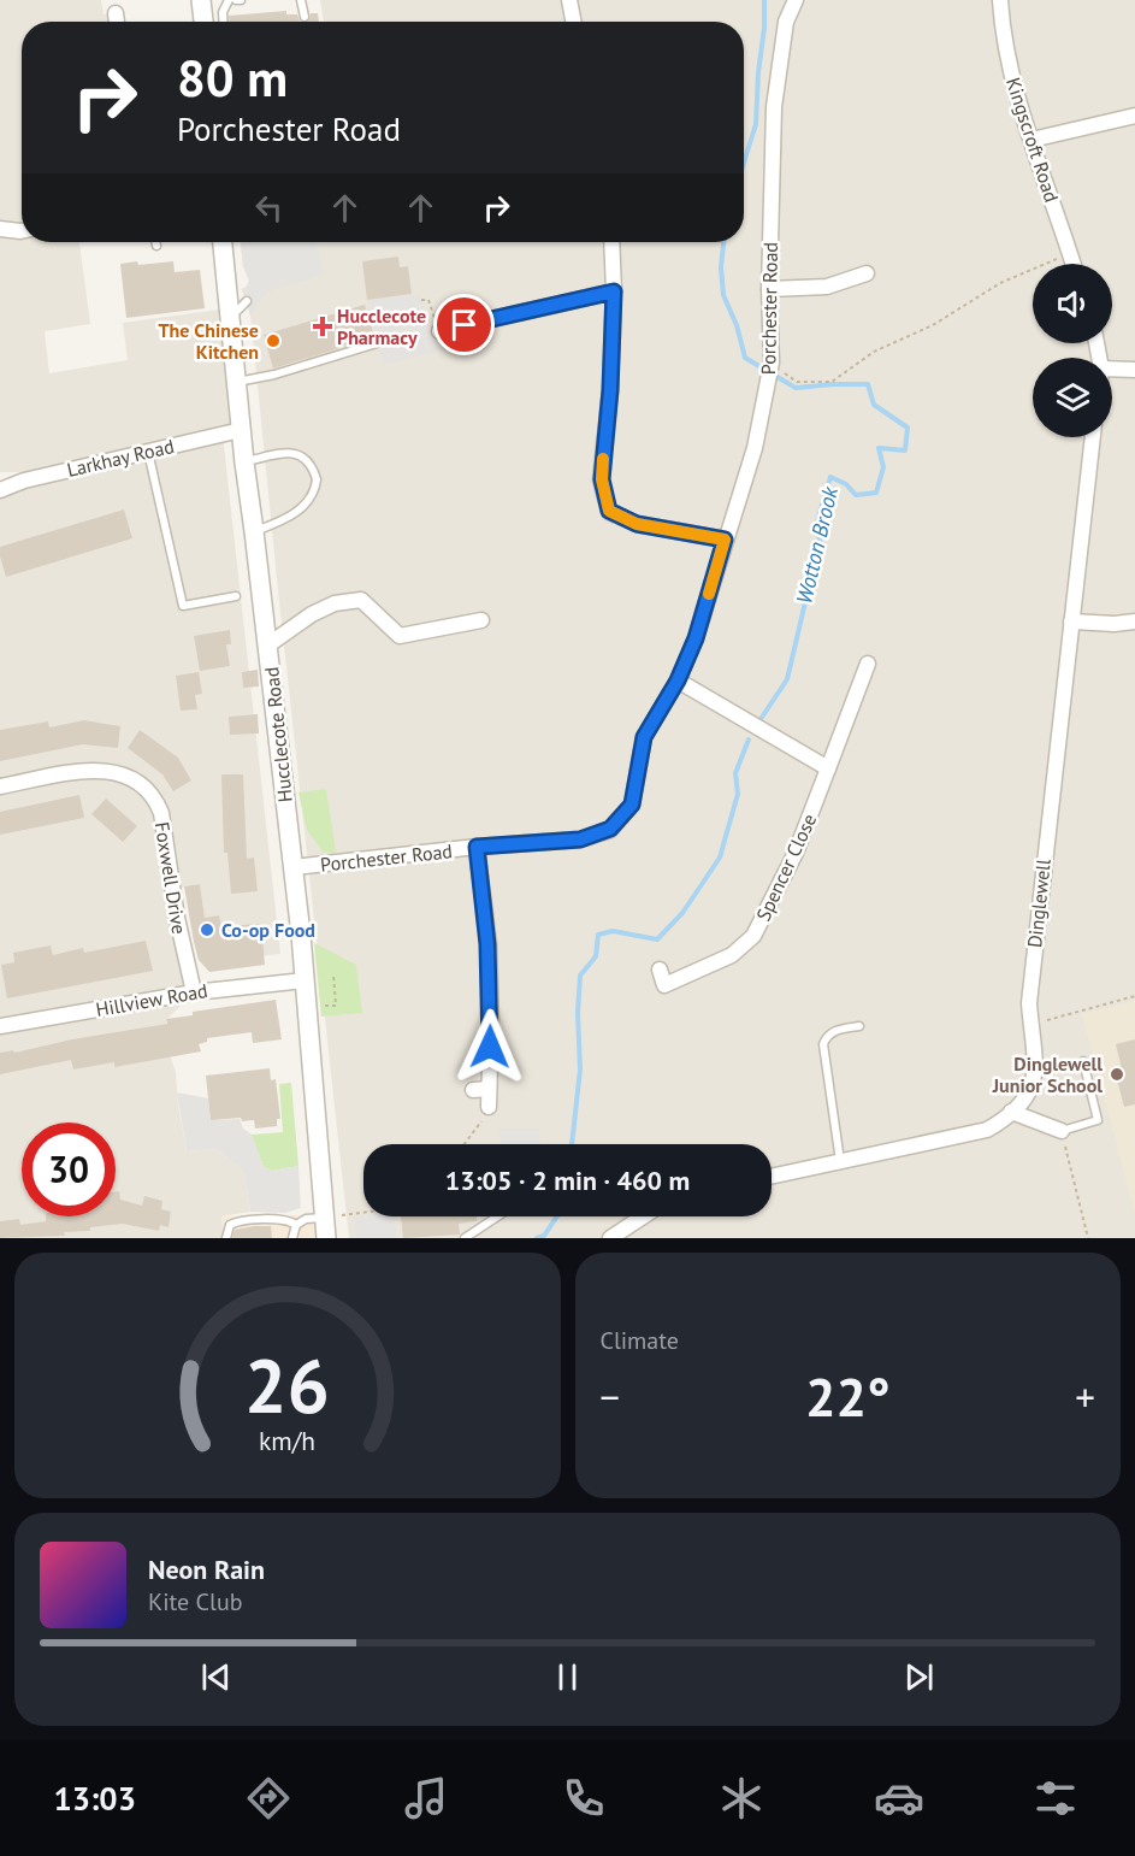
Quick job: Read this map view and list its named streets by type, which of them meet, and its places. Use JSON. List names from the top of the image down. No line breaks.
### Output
{"streets":{"street":["Kingscroft Road","Porchester Road","Larkhay Road","Hucclecote Road","Spencer Close","Foxwell Drive","Dinglewell","Hillview Road"]},"crossings":[["Porchester Road","Hucclecote Road"],["Larkhay Road","Hucclecote Road"],["Hucclecote Road","Hillview Road"],["Foxwell Drive","Hillview Road"]],"water":["Wotton Brook"],"places":{"health":["Hucclecote Pharmacy"],"other":["The Chinese Kitchen","Co-op Food","Dinglewell Junior School"]},"page":{"turn":["80 m","Porchester Road"],"limit":"30","trip":"13:05 · 2 min · 460 m","tile":"Climate","heat":["−","22°","+"],"song":["Neon Rain","Kite Club"],"tabs":"13:03","gauge":["26","km/h"]}}
